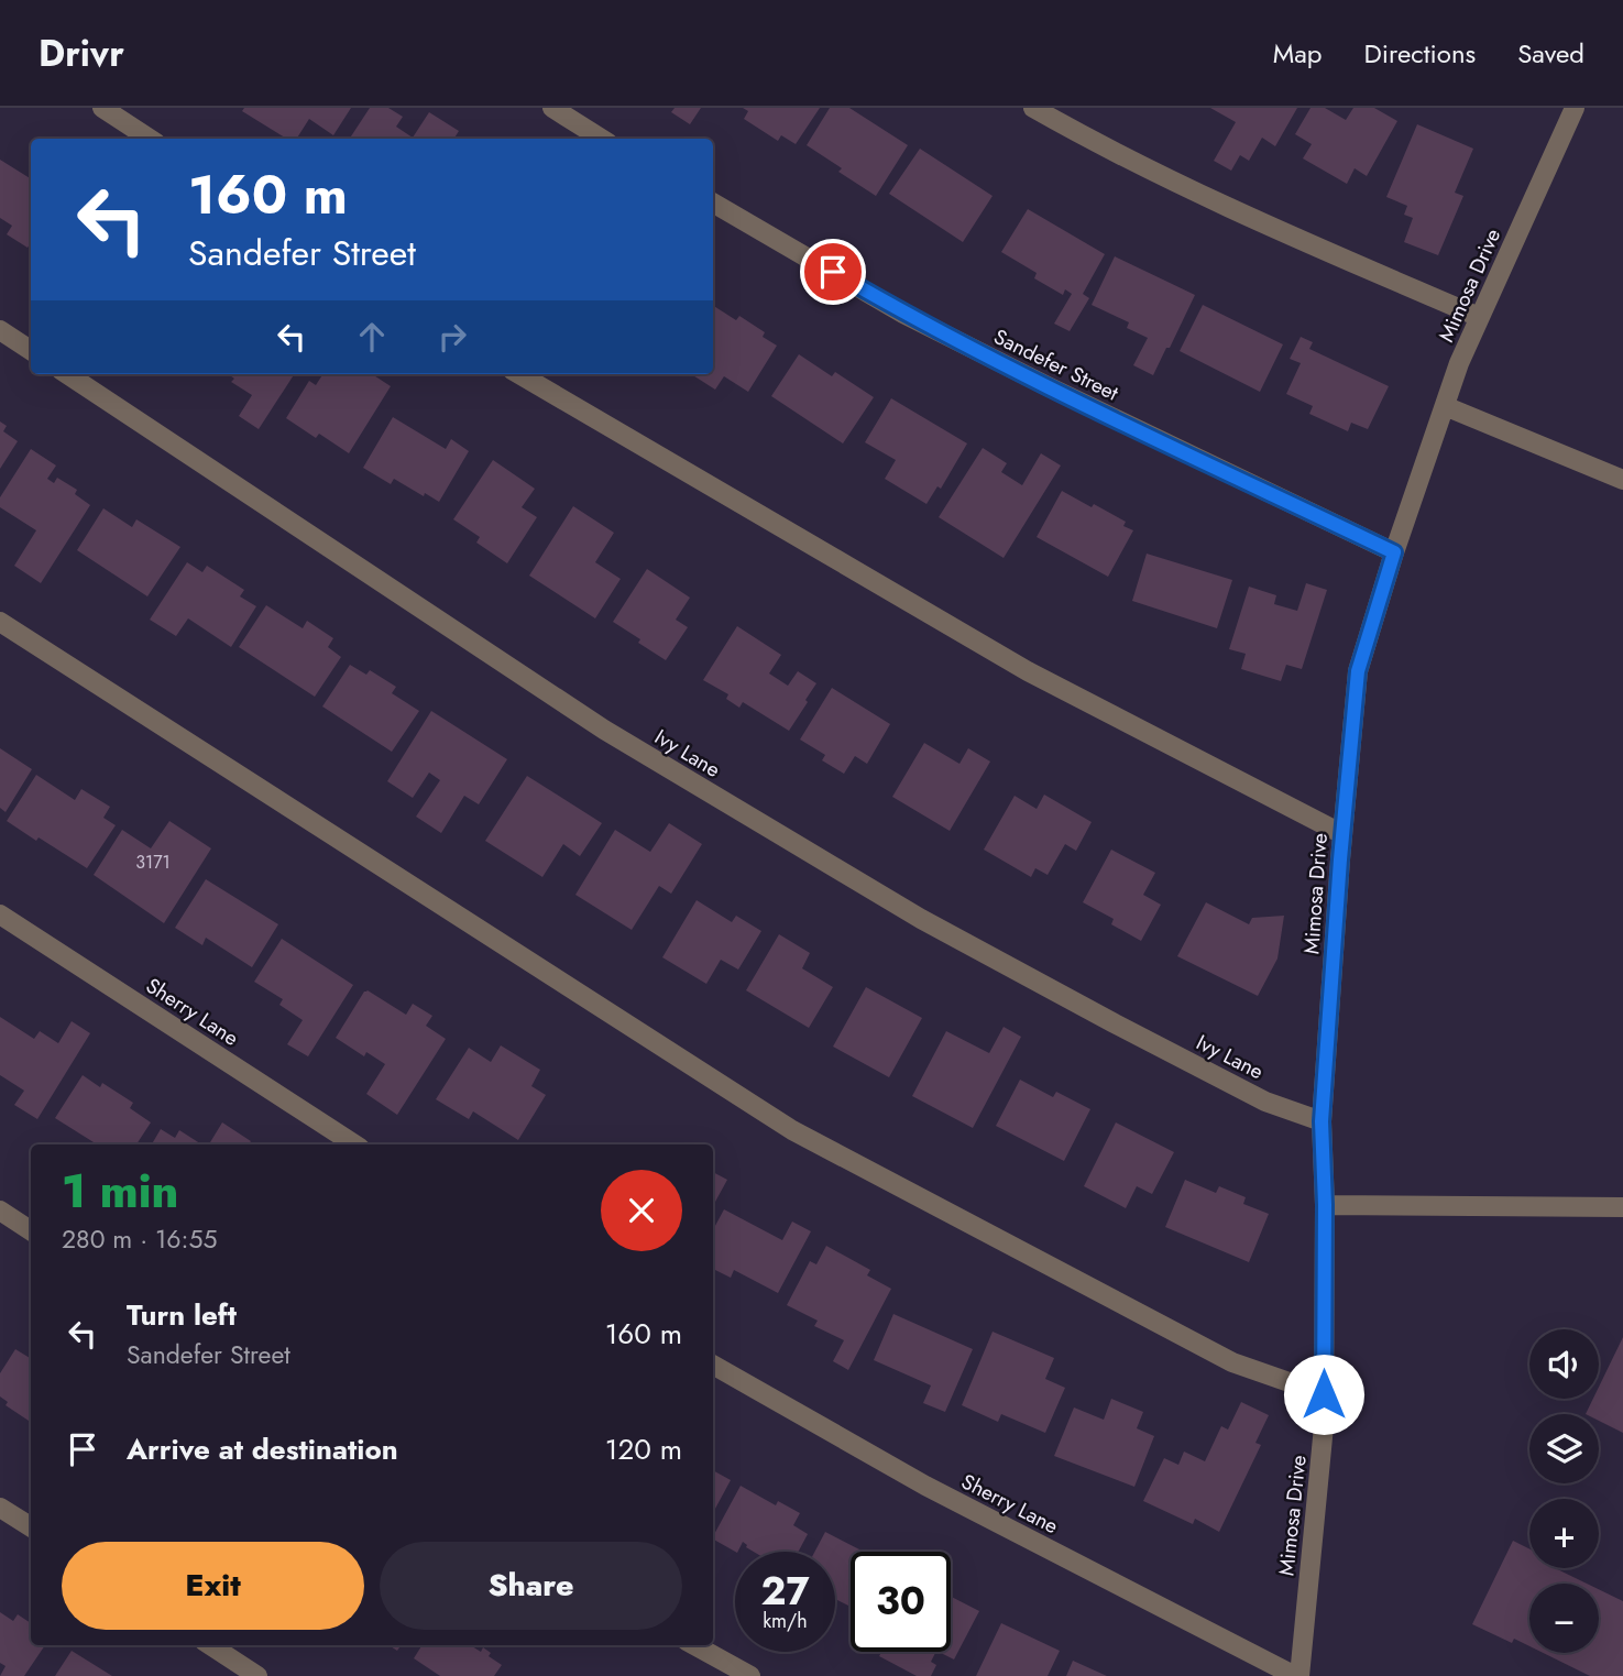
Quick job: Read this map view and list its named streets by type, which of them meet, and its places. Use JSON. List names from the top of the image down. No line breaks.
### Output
{"streets":{"street":["Mimosa Drive","Sandefer Street","Ivy Lane","Sherry Lane"]},"crossings":[["Mimosa Drive","Sandefer Street"],["Mimosa Drive","Ivy Lane"],["Mimosa Drive","Sherry Lane"]],"house_numbers":["3171"],"page":{"header":"Drivr","nav":["Map","Directions","Saved"],"turn":["160 m","Sandefer Street"],"heading":["1 min","280 m · 16:55"],"list":[{"name":"Turn left","note":"Sandefer Street","value":"160 m"},{"name":"Arrive at destination","value":"120 m"}],"map_buttons":["+","−"],"buttons":["Exit","Share"],"speed":"27 km/h","limit":"30"}}
